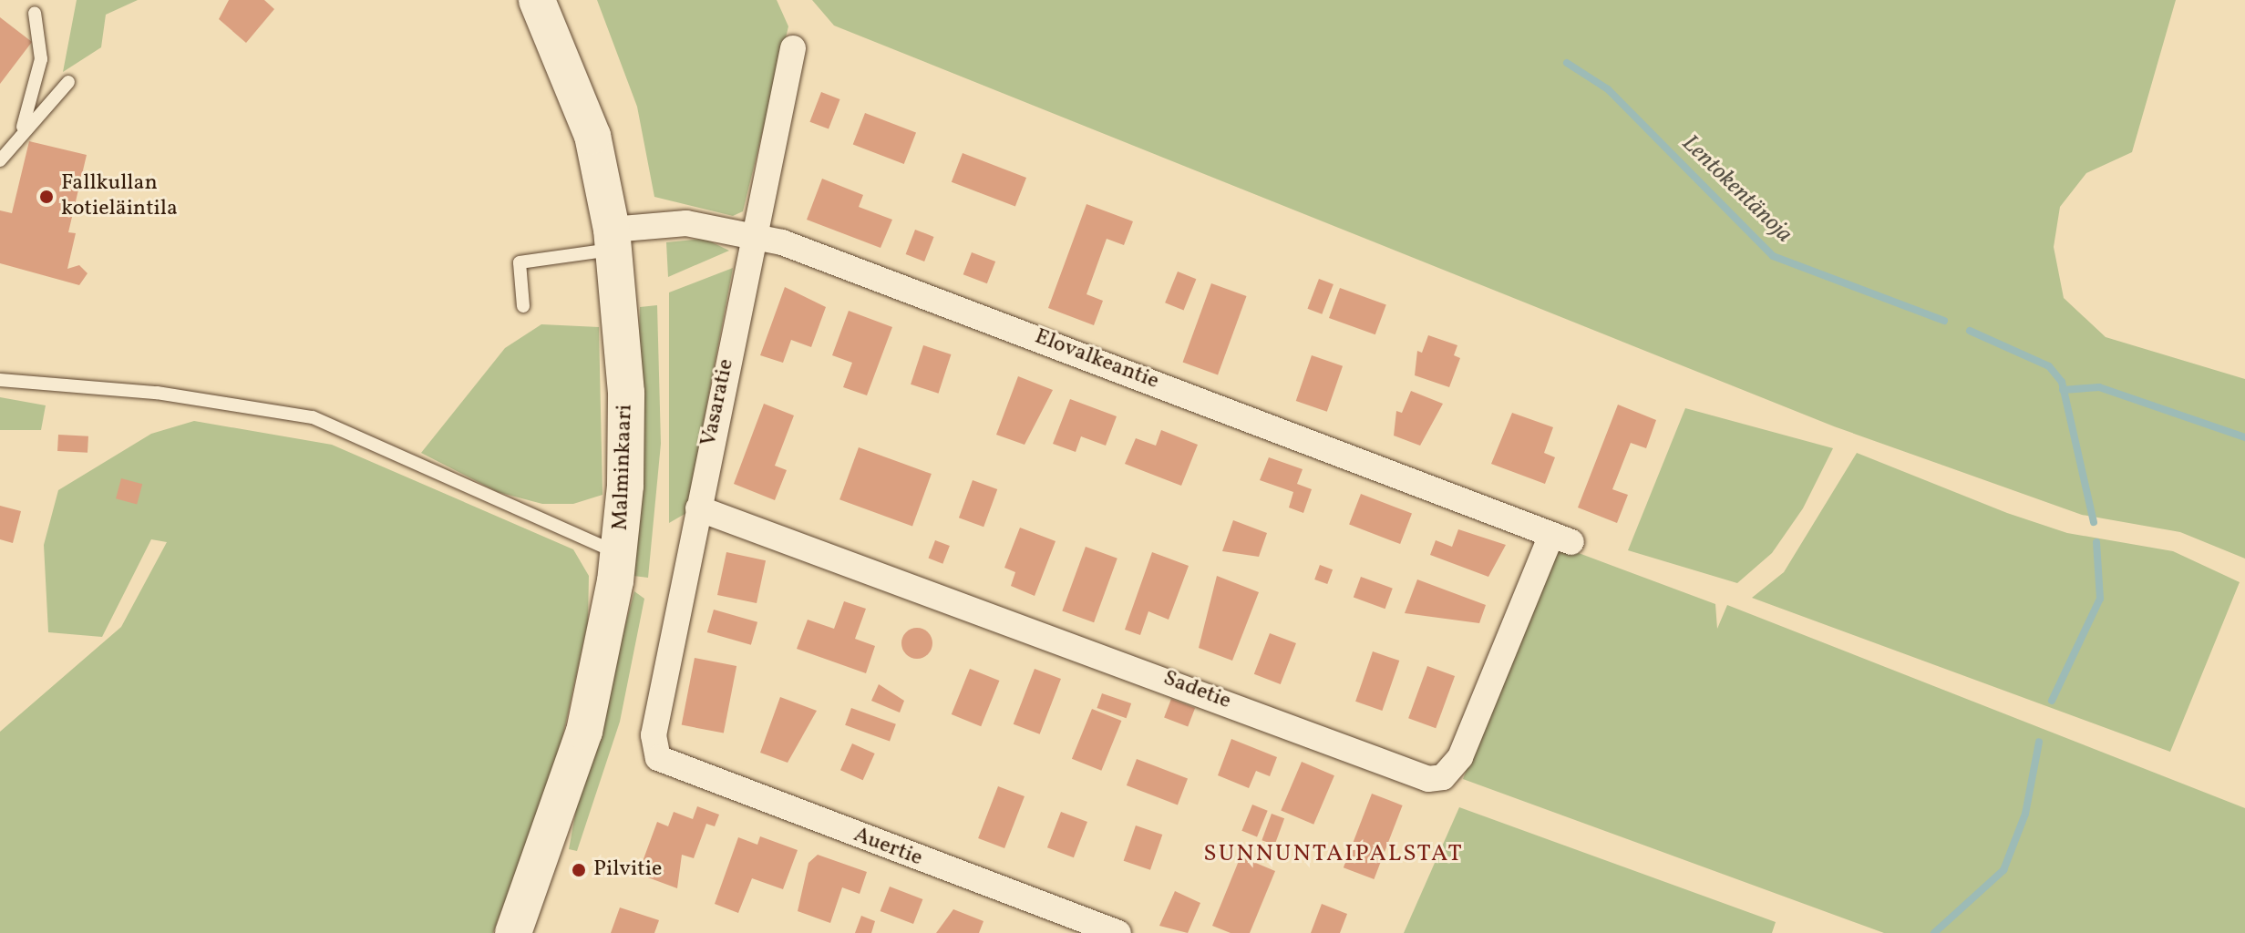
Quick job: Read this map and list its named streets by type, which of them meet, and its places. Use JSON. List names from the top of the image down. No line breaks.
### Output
{"streets":{"main road":["Malminkaari"],"street":["Elovalkeantie","Vasaratie","Sadetie","Auertie"]},"crossings":[["Elovalkeantie","Vasaratie"],["Elovalkeantie","Malminkaari"],["Elovalkeantie","Sadetie"],["Vasaratie","Sadetie"],["Vasaratie","Auertie"]],"districts":["SUNNUNTAIPALSTAT"],"water":["Lentokentänoja"],"places":["Fallkullan kotieläintila","Pilvitie"]}
